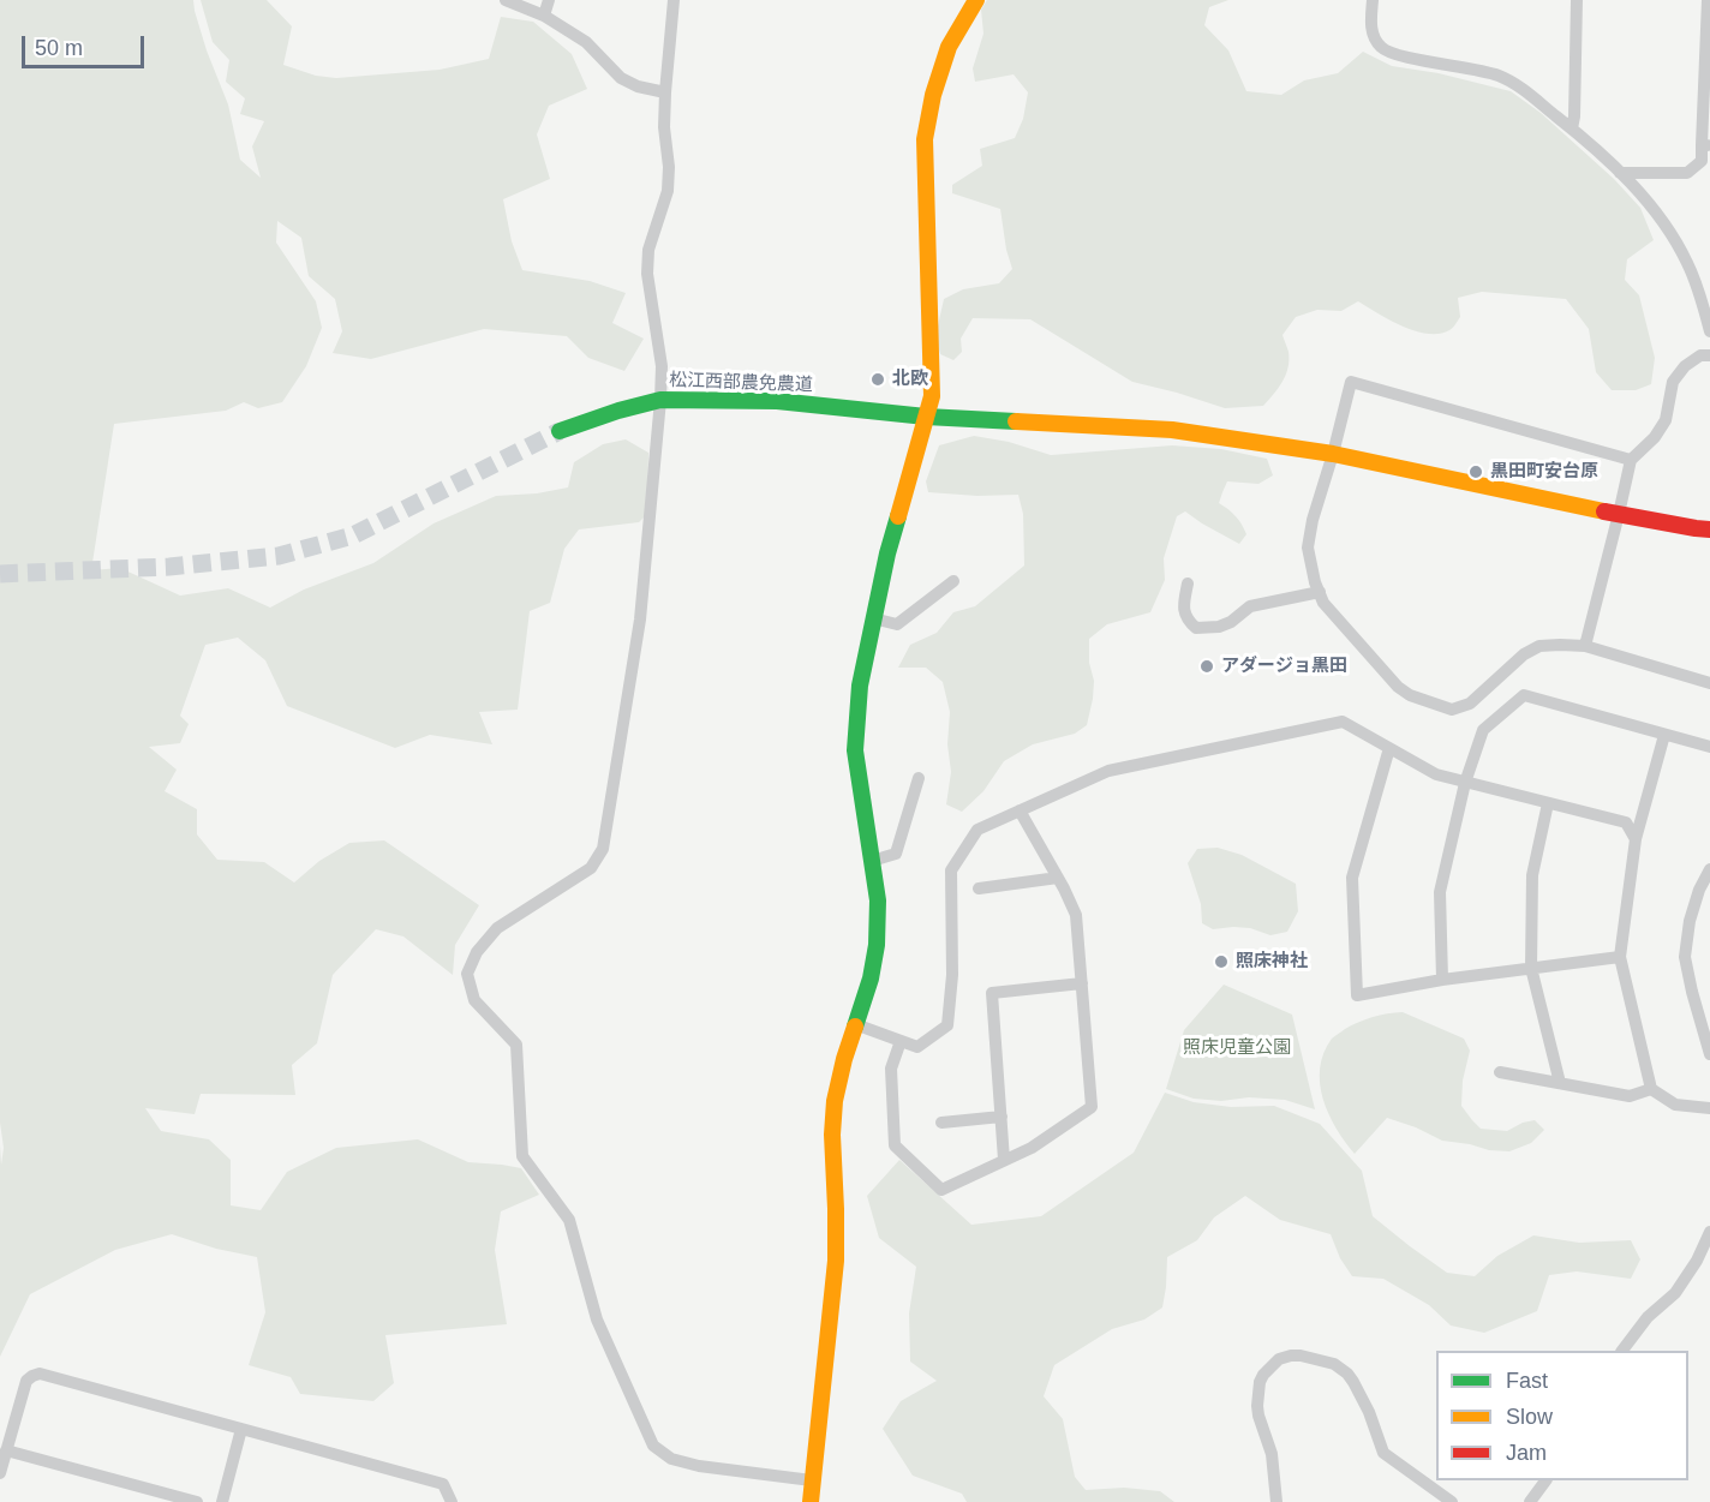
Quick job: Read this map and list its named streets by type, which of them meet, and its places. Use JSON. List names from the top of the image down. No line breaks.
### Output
{"streets":{"street":["松江西部農免農道"]},"parks":["照床児童公園"],"places":["北欧","黒田町安台原","アダージョ黒田","照床神社"],"legend":["Fast","Slow","Jam"],"scale_bar":"50 m"}
